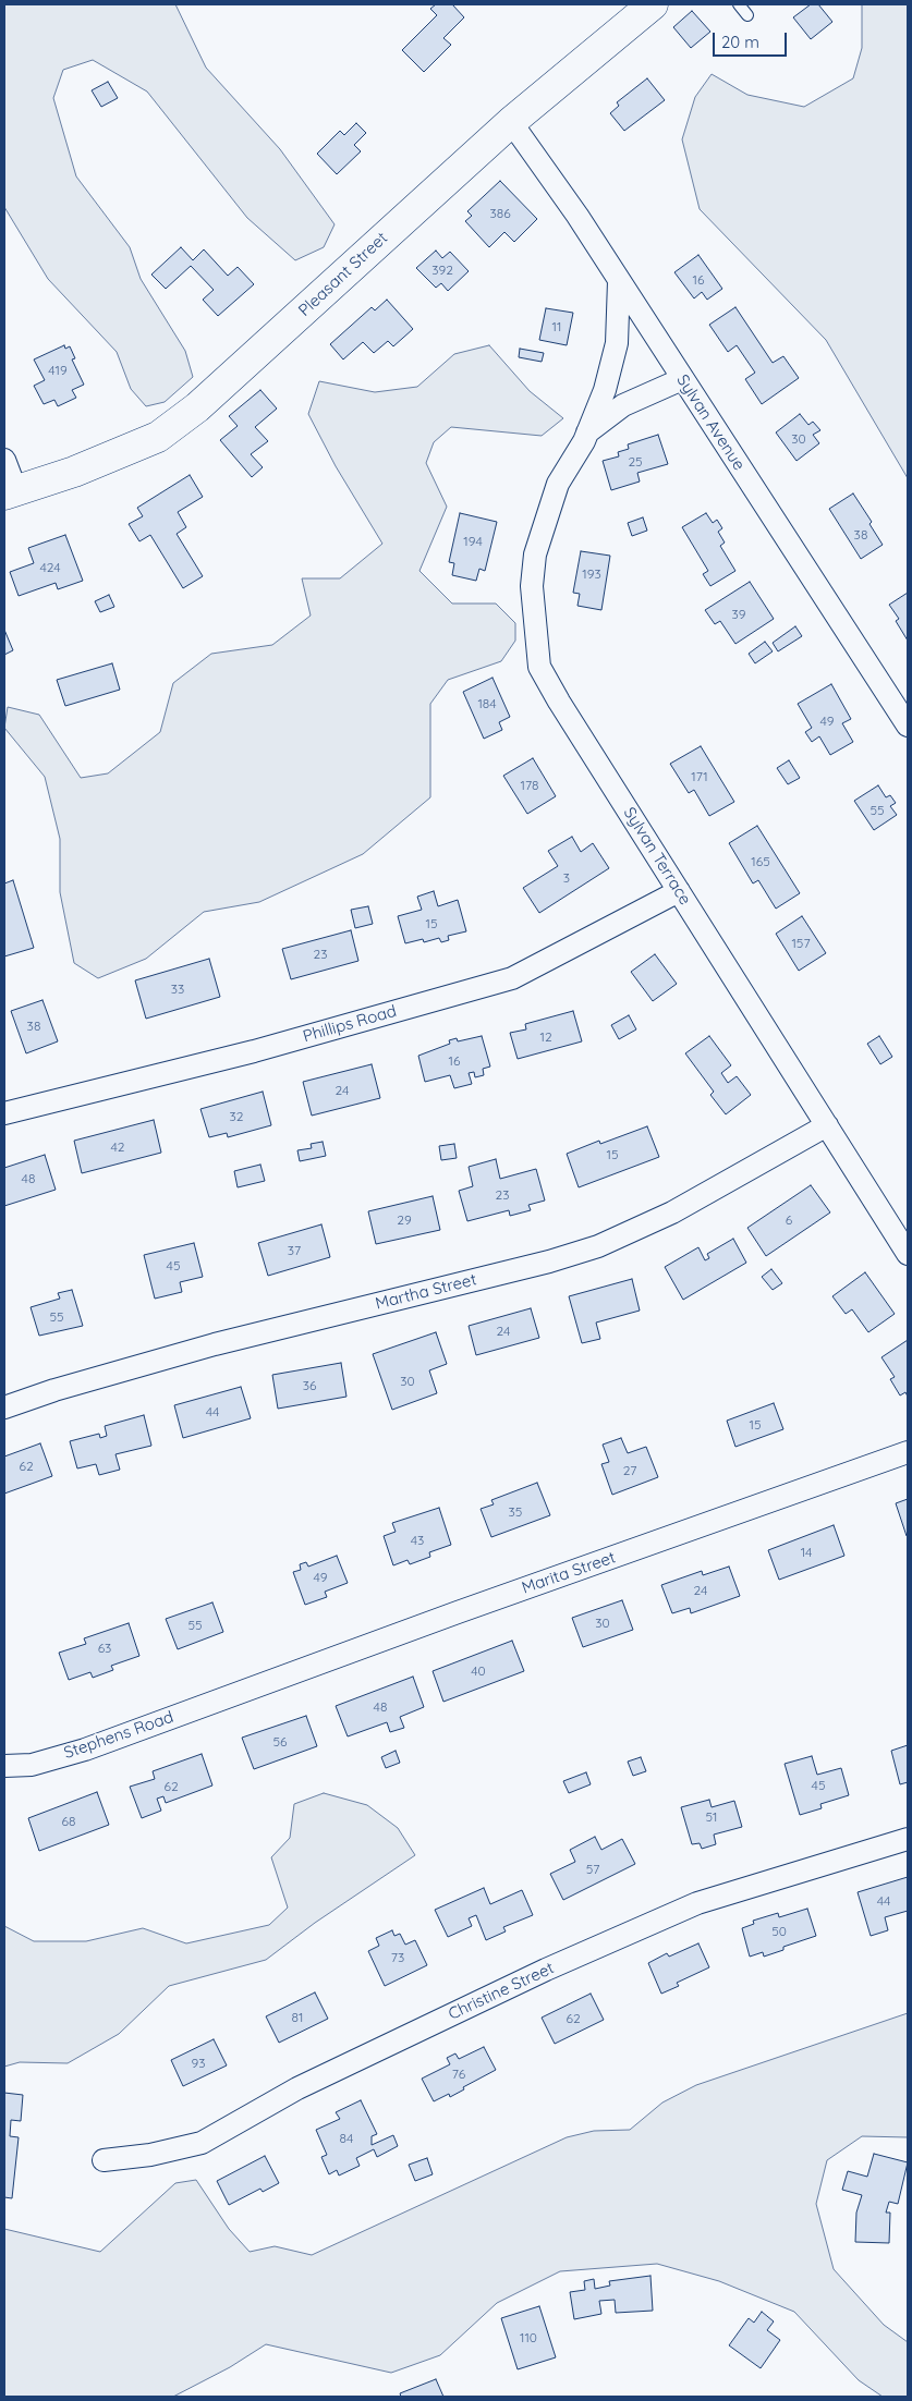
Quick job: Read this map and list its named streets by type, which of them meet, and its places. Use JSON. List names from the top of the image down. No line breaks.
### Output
{"streets":{"street":["Pleasant Street","Sylvan Avenue","Sylvan Terrace","Phillips Road","Martha Street","Marita Street","Stephens Road","Christine Street"]},"crossings":[["Pleasant Street","Sylvan Avenue"],["Sylvan Avenue","Sylvan Terrace"],["Sylvan Terrace","Phillips Road"],["Sylvan Terrace","Martha Street"],["Marita Street","Stephens Road"]],"house_numbers":["386","392","16","11","419","30","25","38","194","424","193","39","184","49","171","178","55","165","3","15","157","23","33","38","12","16","24","32","42","15","48","23","29","6","37","45","55","24","30","36","44","15","62","27","35","43","14","49","24","30","55","63","40","48","56","45","62","51","68","57","44","50","73","81","62","93","76","84","110"],"scale_bar":"20 m"}
